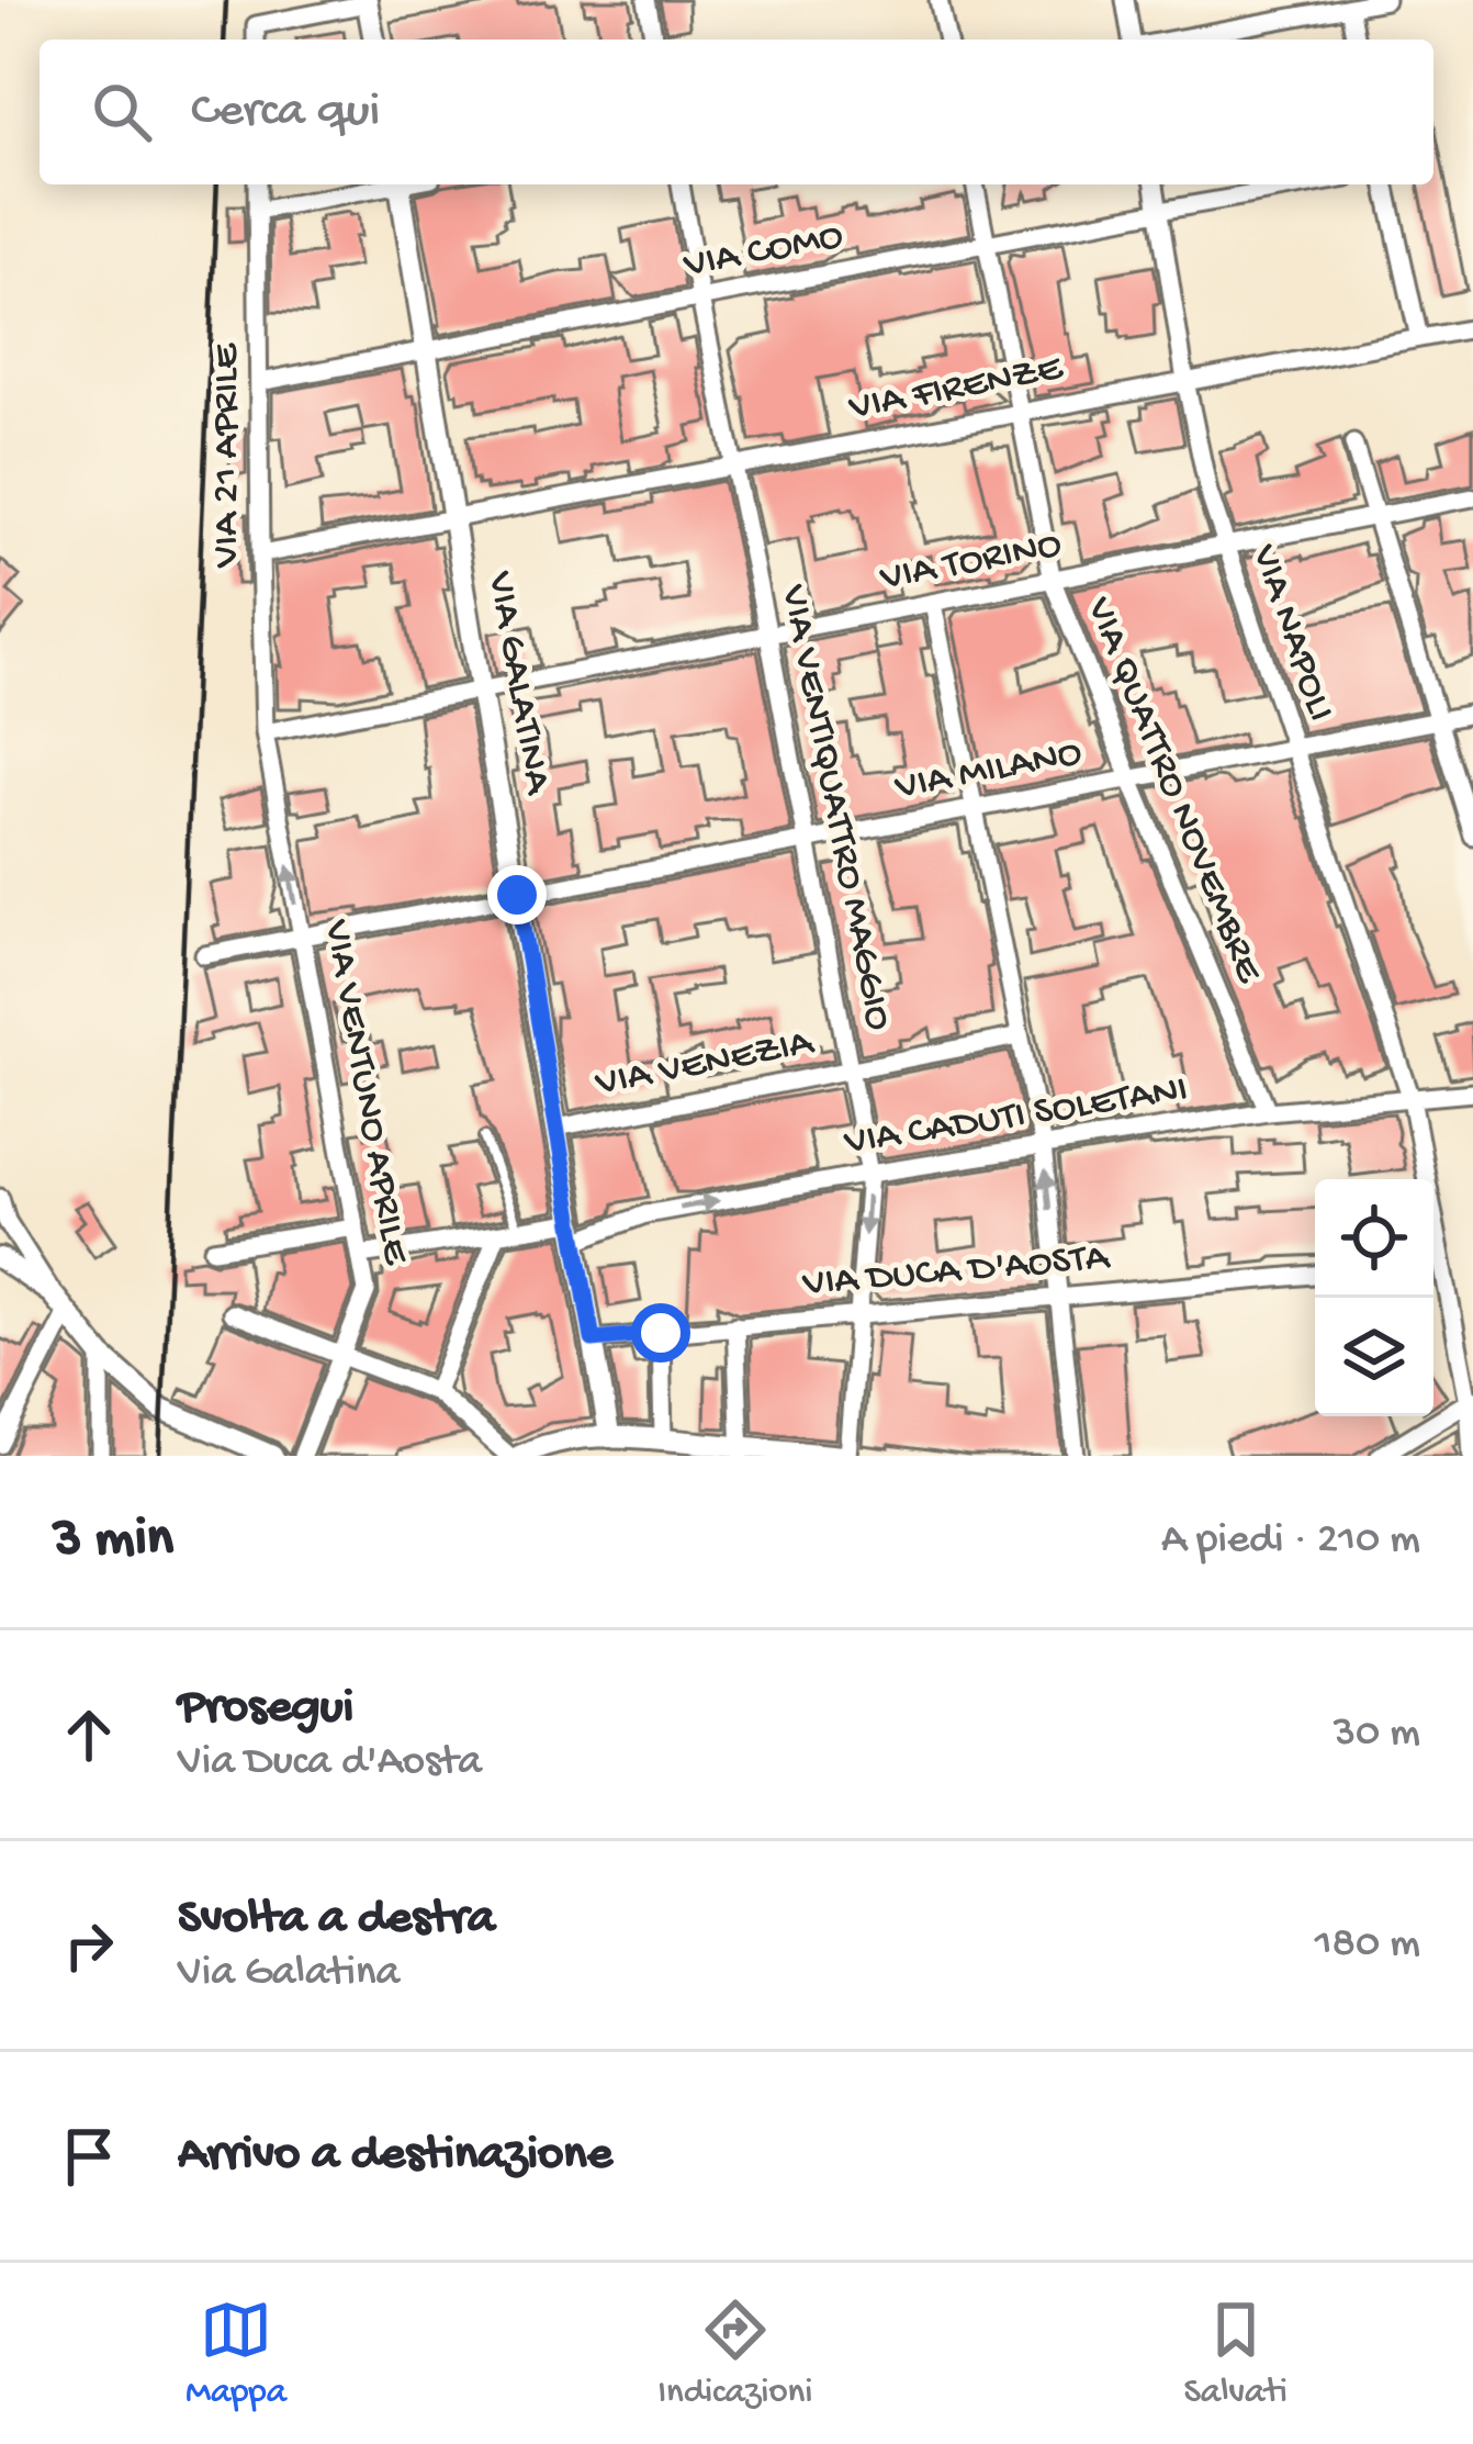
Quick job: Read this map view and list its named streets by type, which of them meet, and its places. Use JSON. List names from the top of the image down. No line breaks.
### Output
{"streets":{"street":["VIA COMO","VIA FIRENZE","VIA 21 APRILE","VIA TORINO","VIA NAPOLI","VIA GALATINA","VIA MILANO","VIA QUATTRO NOVEMBRE","VIA VENTIQUATTRO MAGGIO","VIA VENEZIA","VIA VENTUNO APRILE","VIA CADUTI SOLETANI","VIA DUCA D'AOSTA"]},"crossings":[["VIA COMO","VIA 21 APRILE"],["VIA COMO","VIA NAPOLI"],["VIA COMO","VIA GALATINA"],["VIA COMO","VIA QUATTRO NOVEMBRE"],["VIA COMO","VIA VENTIQUATTRO MAGGIO"],["VIA FIRENZE","VIA 21 APRILE"],["VIA FIRENZE","VIA NAPOLI"],["VIA FIRENZE","VIA GALATINA"],["VIA FIRENZE","VIA QUATTRO NOVEMBRE"],["VIA FIRENZE","VIA VENTIQUATTRO MAGGIO"],["VIA 21 APRILE","VIA TORINO"],["VIA 21 APRILE","VIA VENTUNO APRILE"],["VIA TORINO","VIA NAPOLI"],["VIA TORINO","VIA GALATINA"],["VIA TORINO","VIA QUATTRO NOVEMBRE"],["VIA TORINO","VIA VENTIQUATTRO MAGGIO"],["VIA TORINO","VIA VENTUNO APRILE"],["VIA NAPOLI","VIA MILANO"],["VIA NAPOLI","VIA CADUTI SOLETANI"],["VIA GALATINA","VIA MILANO"],["VIA GALATINA","VIA VENEZIA"],["VIA GALATINA","VIA CADUTI SOLETANI"],["VIA GALATINA","VIA DUCA D'AOSTA"],["VIA MILANO","VIA QUATTRO NOVEMBRE"],["VIA MILANO","VIA VENTIQUATTRO MAGGIO"],["VIA MILANO","VIA VENTUNO APRILE"],["VIA QUATTRO NOVEMBRE","VIA CADUTI SOLETANI"],["VIA VENTIQUATTRO MAGGIO","VIA VENEZIA"],["VIA VENTIQUATTRO MAGGIO","VIA CADUTI SOLETANI"],["VIA VENTIQUATTRO MAGGIO","VIA DUCA D'AOSTA"],["VIA VENTUNO APRILE","VIA CADUTI SOLETANI"]],"page":{"search":"Cerca qui","heading":["3 min","A piedi · 210 m"],"list":[["Prosegui","Via Duca d'Aosta","30 m"],["Svolta a destra","Via Galatina","180 m"],"Arrivo a destinazione"],"nav":["Mappa","Indicazioni","Salvati"]}}
